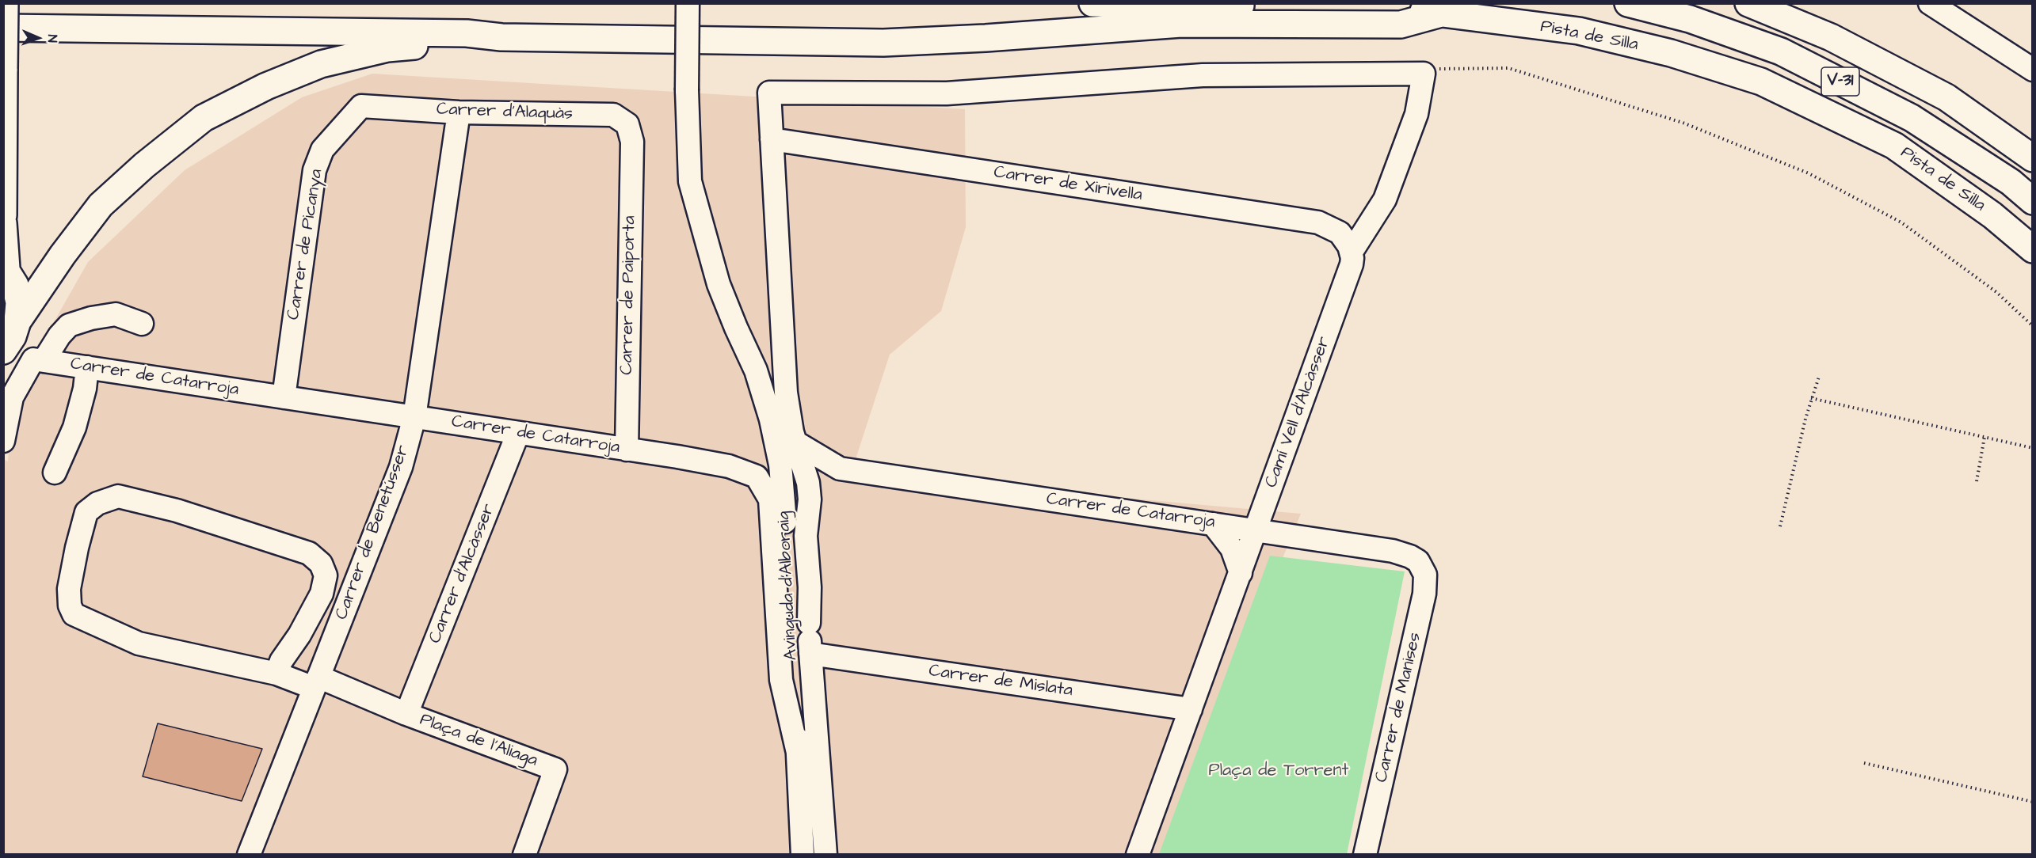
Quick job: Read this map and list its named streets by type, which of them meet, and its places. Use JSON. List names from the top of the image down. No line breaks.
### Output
{"streets":{"highway":["Pista de Silla","V-31"],"street":["Carrer d'Alaquàs","Carrer de Xirivella","Carrer de Picanya","Carrer de Paiporta","Carrer de Catarroja","Camí Vell d'Alcàsser","Carrer de Benetússer","Carrer d'Alcàsser","Avinguda d’Alboraig","Carrer de Mislata","Carrer de Manises","Plaça de l'Aliaga"]},"crossings":[["Carrer d'Alaquàs","Carrer de Picanya"],["Carrer d'Alaquàs","Carrer de Paiporta"],["Carrer d'Alaquàs","Carrer de Benetússer"],["Carrer de Xirivella","Camí Vell d'Alcàsser"],["Carrer de Picanya","Carrer de Catarroja"],["Carrer de Paiporta","Carrer de Catarroja"],["Carrer de Catarroja","Camí Vell d'Alcàsser"],["Carrer de Catarroja","Carrer de Benetússer"],["Carrer de Catarroja","Carrer d'Alcàsser"],["Carrer de Catarroja","Avinguda d’Alboraig"],["Carrer de Catarroja","Carrer de Manises"],["Camí Vell d'Alcàsser","Carrer de Mislata"],["Carrer de Benetússer","Plaça de l'Aliaga"],["Carrer d'Alcàsser","Plaça de l'Aliaga"],["Avinguda d’Alboraig","Carrer de Mislata"]],"parks":["Plaça de Torrent"],"north":"right"}
